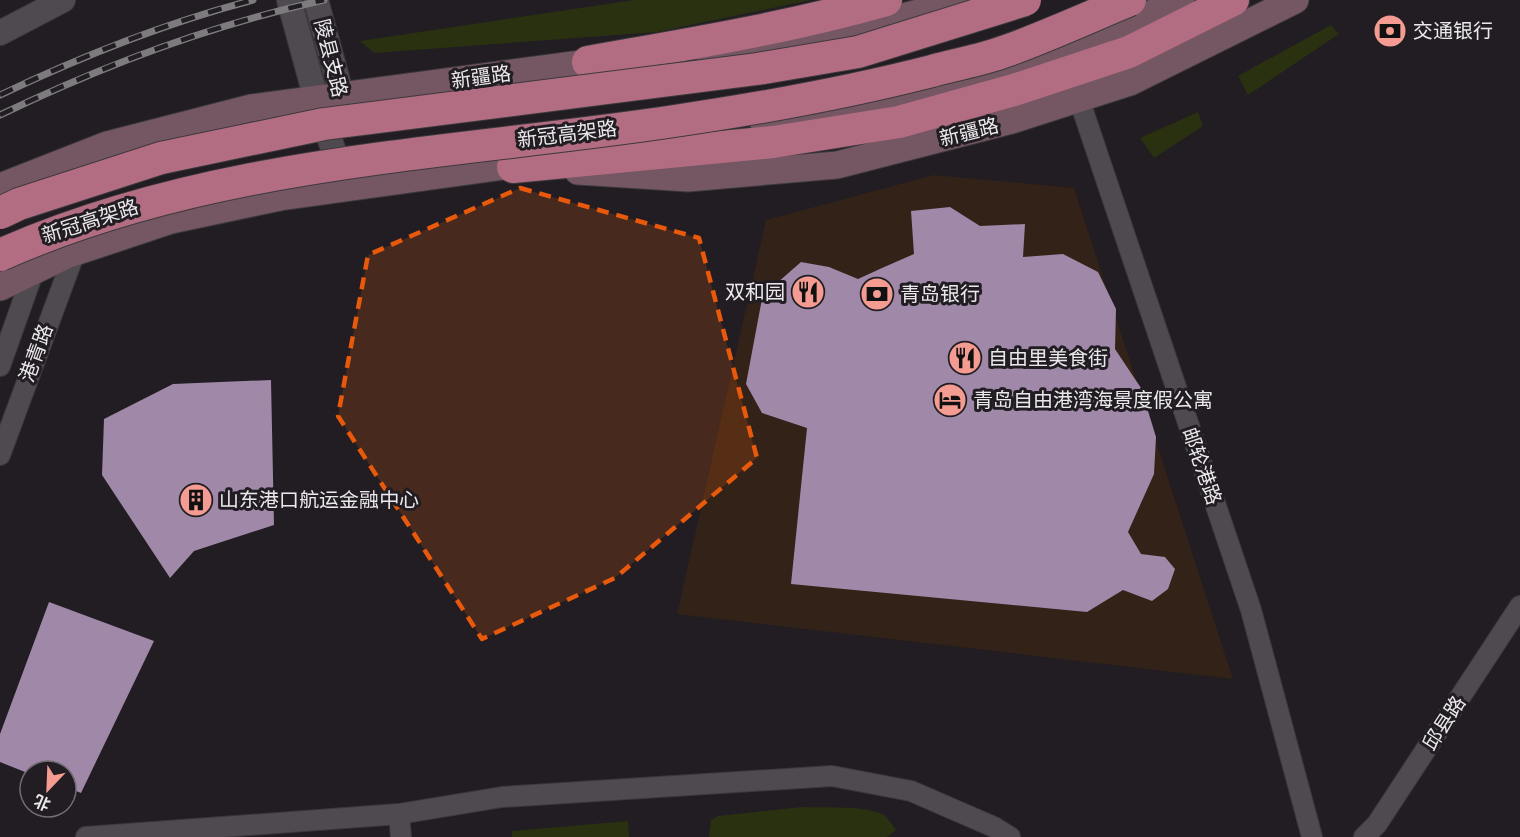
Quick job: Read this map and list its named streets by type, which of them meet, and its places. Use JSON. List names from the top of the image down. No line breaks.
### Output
{"streets":{"highway":["新冠高架路"],"main road":["新疆路"],"street":["陵县支路","港青路","邮轮港路","邱县路"]},"crossings":[["陵县支路","新疆路"],["新疆路","港青路"],["新疆路","邮轮港路"]],"places":{"bank":["交通银行","青岛银行"],"restaurant":["双和园","自由里美食街"],"hotel":["青岛自由港湾海景度假公寓"],"building":["山东港口航运金融中心"]},"north":"bottom left"}
